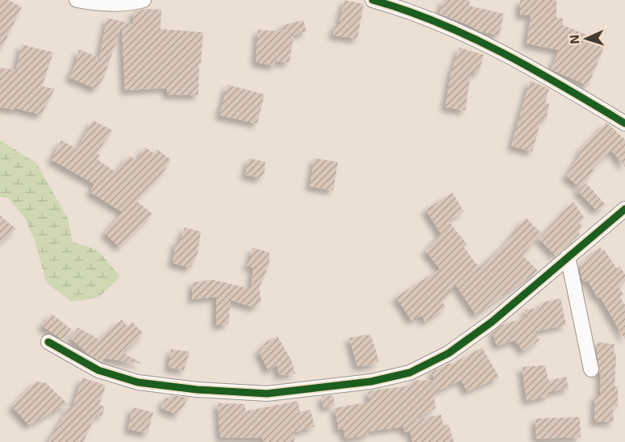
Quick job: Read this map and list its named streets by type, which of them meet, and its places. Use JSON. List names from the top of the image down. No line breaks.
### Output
{"north":"left"}
